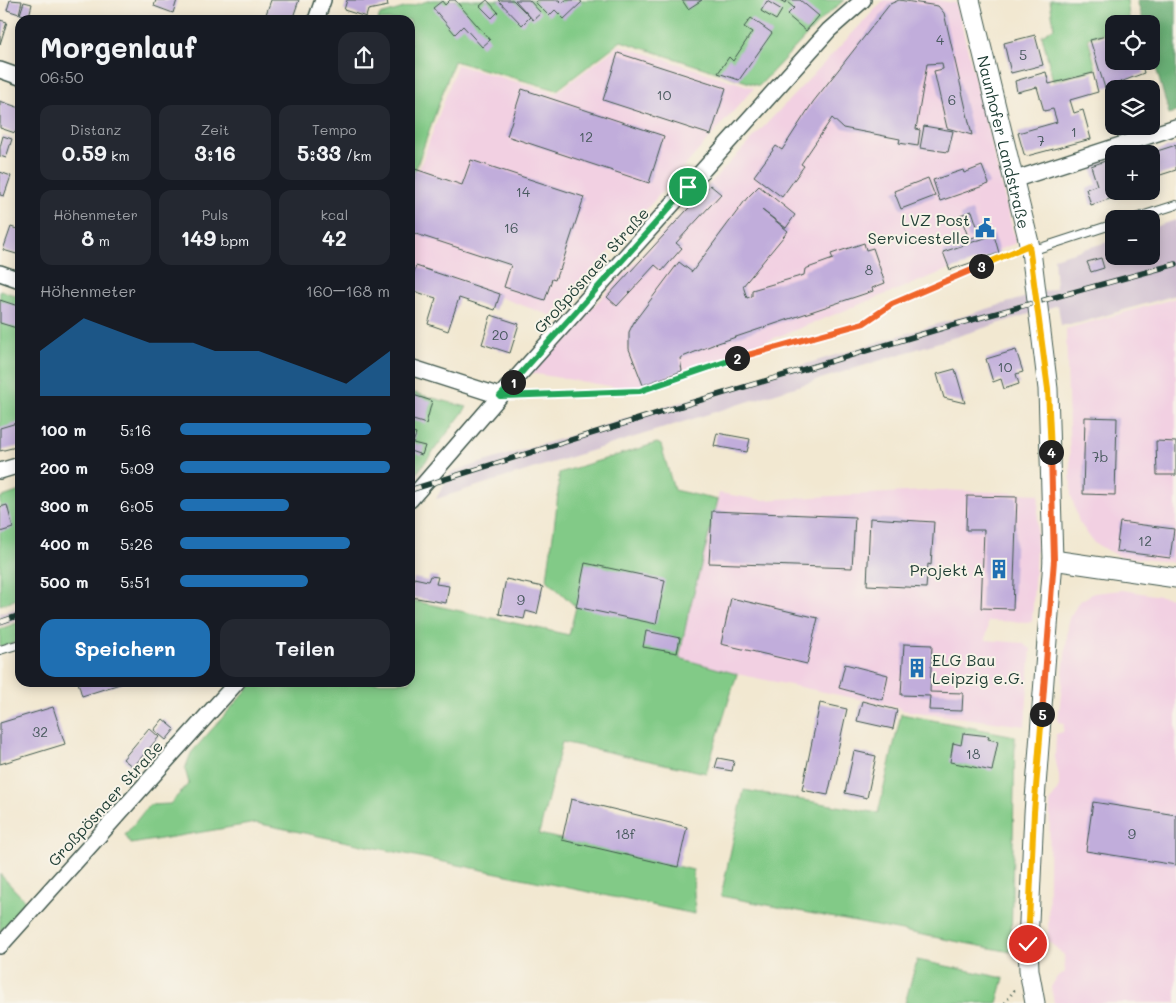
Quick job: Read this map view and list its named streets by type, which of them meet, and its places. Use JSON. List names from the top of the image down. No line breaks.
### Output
{"streets":{"street":["Naunhofer Landstraße","Großpösnaer Straße"]},"places":{"public building":["LVZ Post Servicestelle"],"building":["Projekt A","ELG Bau Leipzig e.G."]},"house_numbers":["4","5","10","6","1","12","7","14","16","8","20","10","7b","12","9","32","18","18f","9"],"page":{"map_buttons":["+","−"],"heading":["Morgenlauf","06:50"],"stats":[["Distanz","0.59 km"],["Zeit","3:16"],["Tempo","5:33 /km"],["Höhenmeter","8 m"],["Puls","149 bpm"],["kcal","42"]],"pins":["3","2","1","4","5"],"chart":["Höhenmeter","160–168 m"],"list":[{"name":"100 m","note":"5:16"},{"name":"200 m","note":"5:09"},{"name":"300 m","note":"6:05"},{"name":"400 m","note":"5:26"},{"name":"500 m","note":"5:51"}],"buttons":["Speichern","Teilen"]}}
